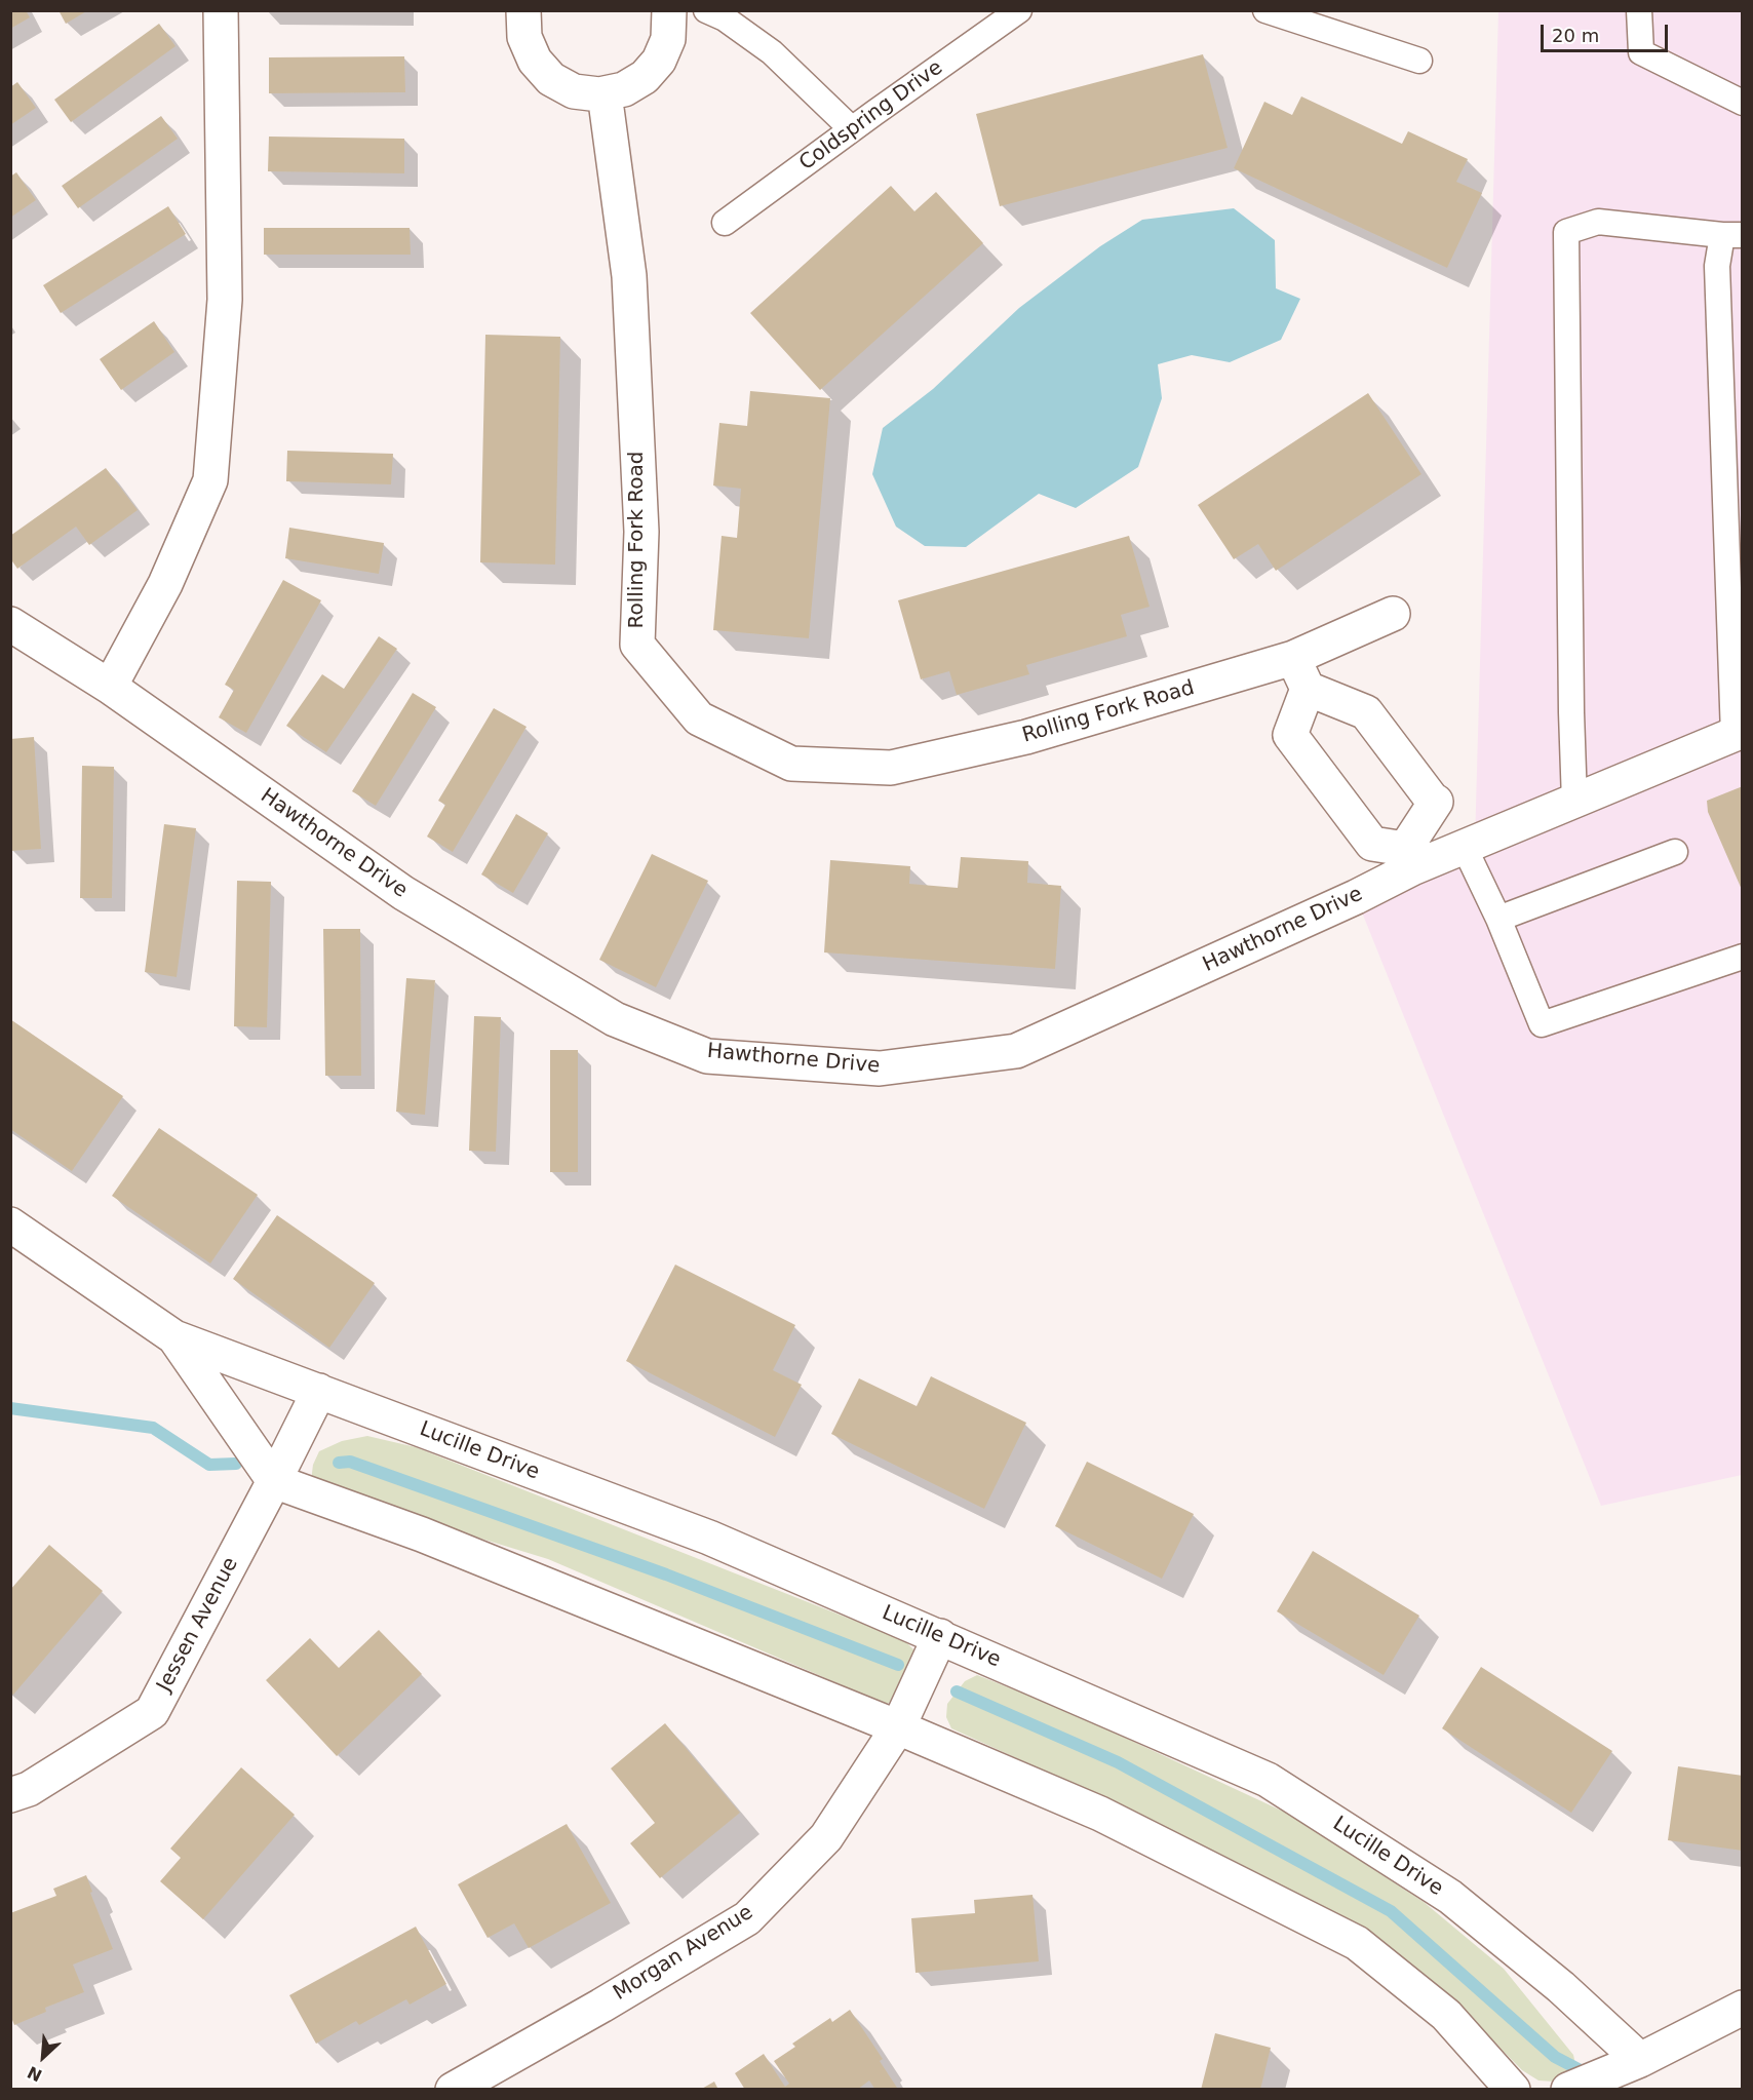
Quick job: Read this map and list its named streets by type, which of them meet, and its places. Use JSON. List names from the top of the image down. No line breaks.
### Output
{"streets":{"street":["Rolling Fork Road","Hawthorne Drive","Lucille Drive","Jessen Avenue","Morgan Avenue"],"lane":["Coldspring Drive"]},"crossings":[["Lucille Drive","Jessen Avenue"],["Lucille Drive","Morgan Avenue"]],"scale_bar":"20 m","north":"bottom left"}
